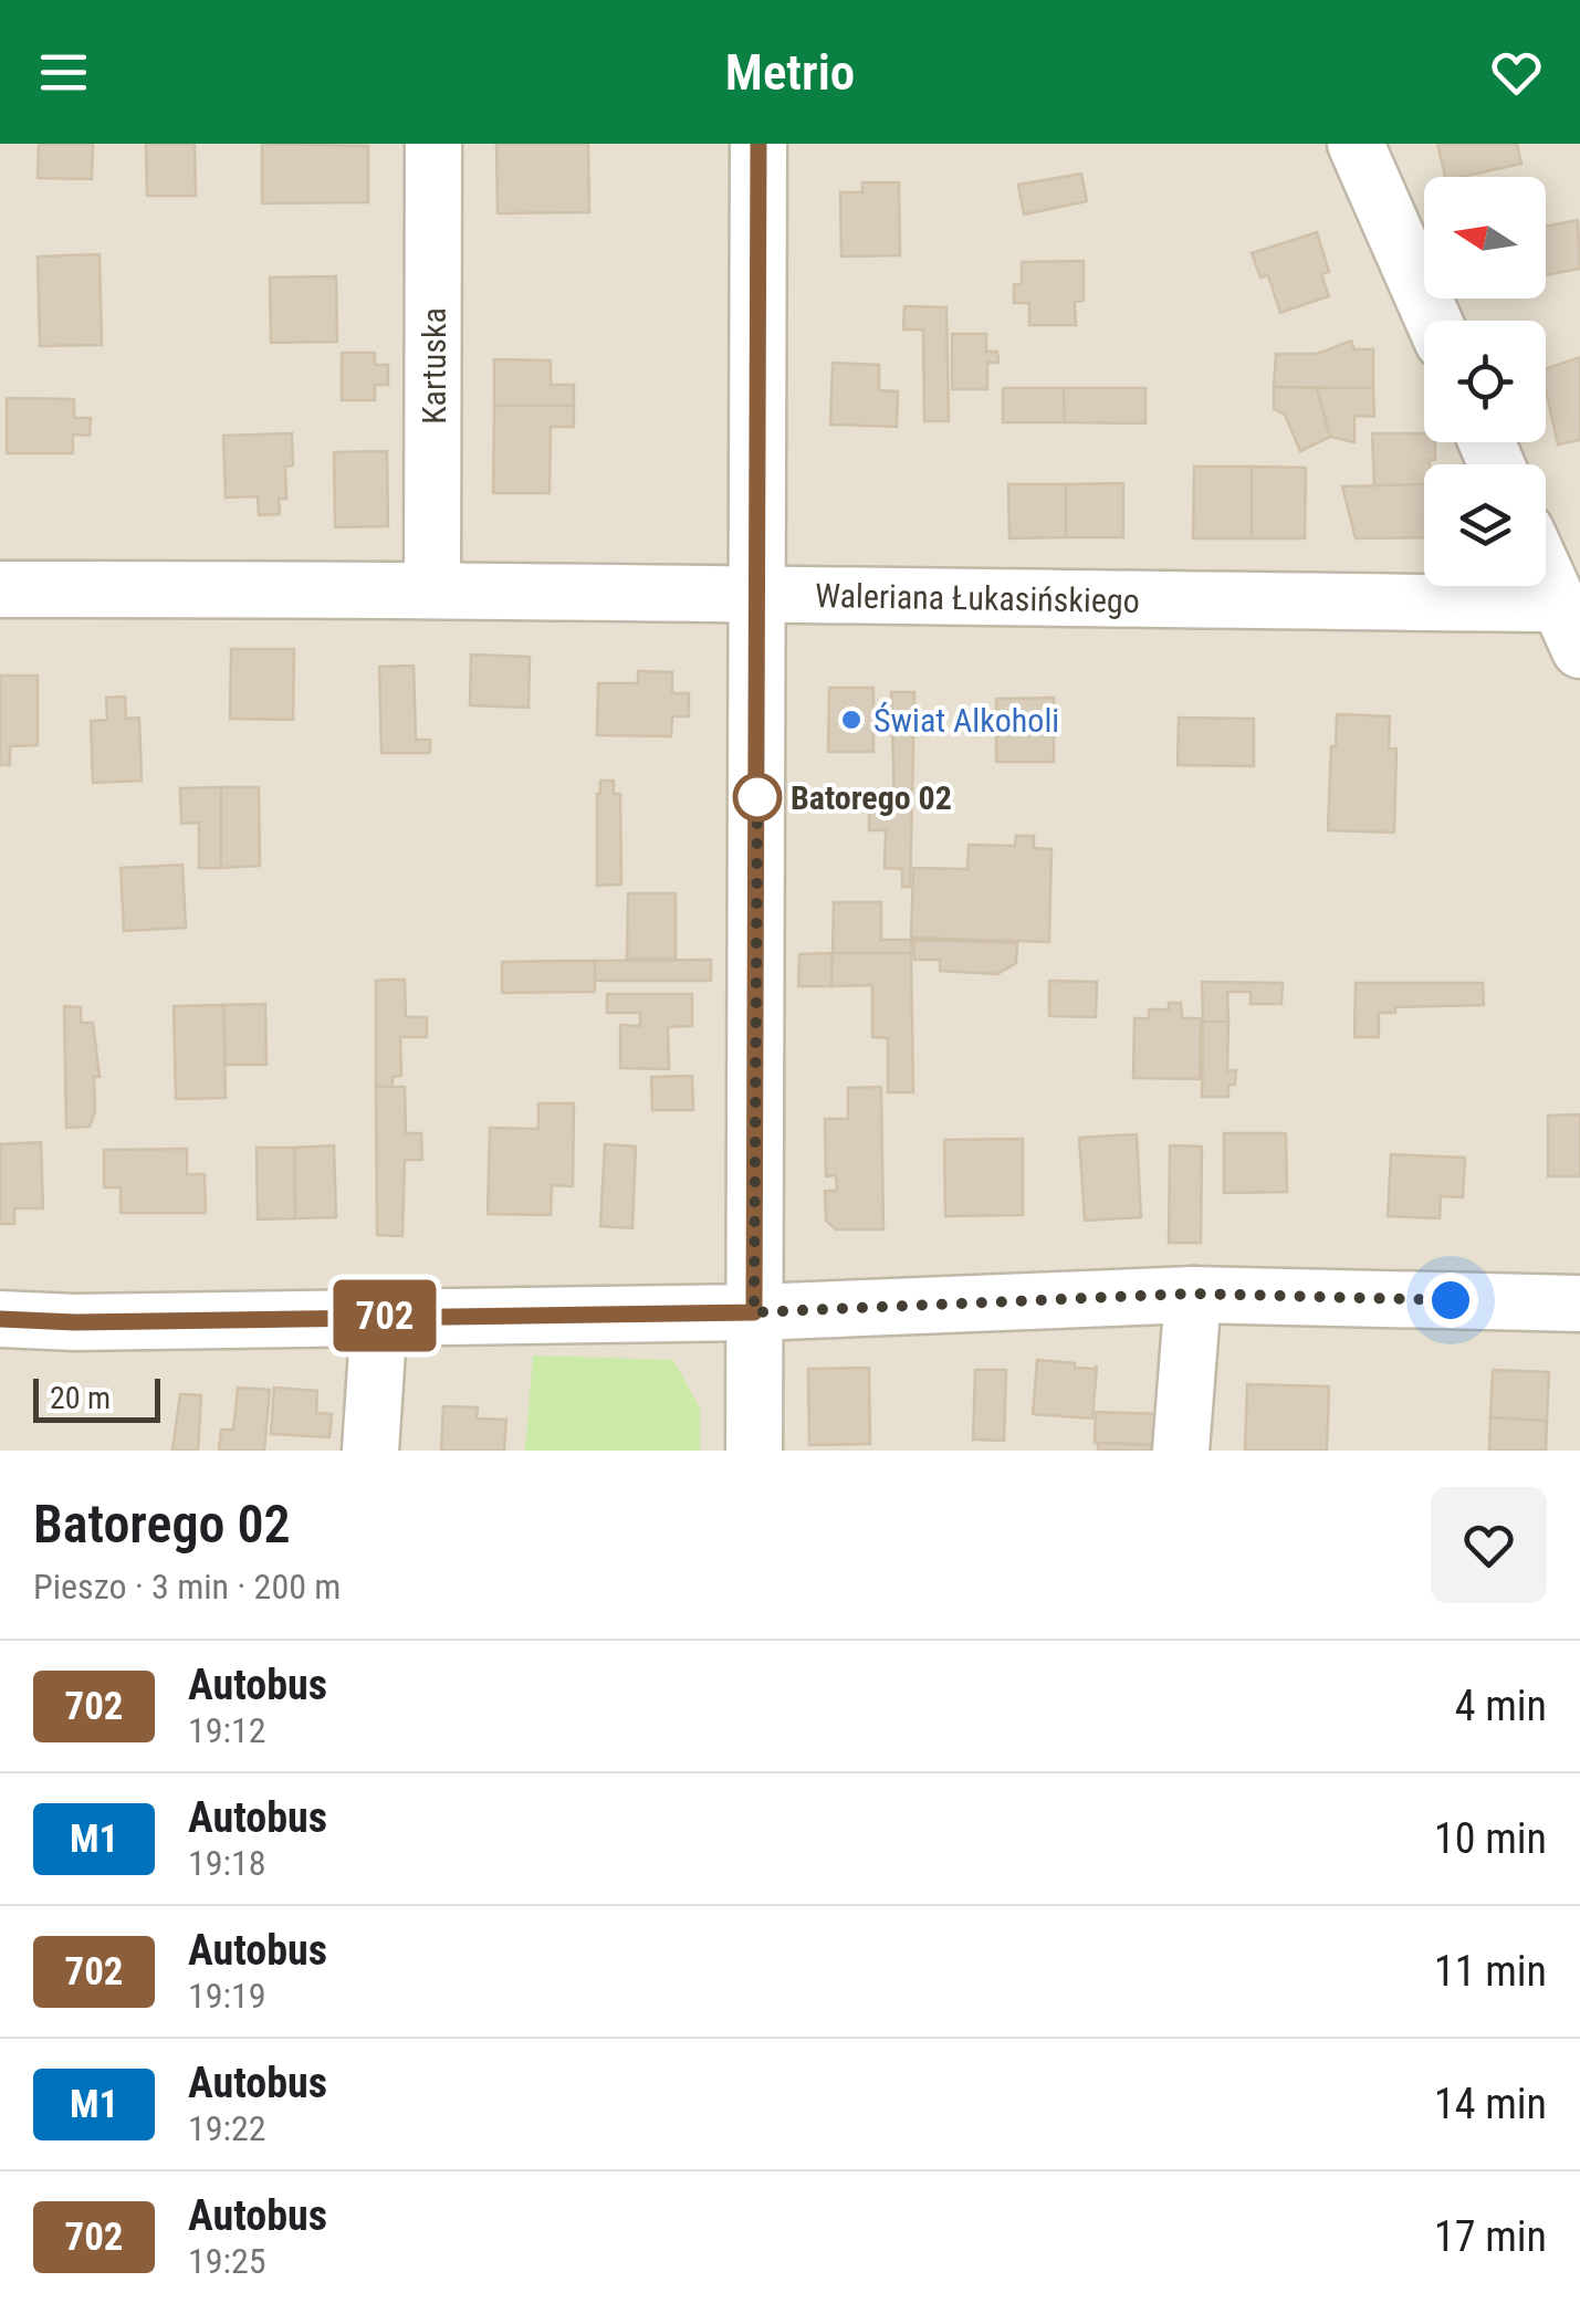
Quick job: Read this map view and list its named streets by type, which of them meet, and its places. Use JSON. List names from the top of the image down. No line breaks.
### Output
{"streets":{"street":["Kartuska","Waleriana Łukasińskiego"]},"crossings":[["Kartuska","Waleriana Łukasińskiego"]],"places":["Świat Alkoholi","Batorego 02"],"lines":["bus line 702"],"scale_bar":"20 m","north":"left","page":{"header":"Metrio","on_map":"702","scale":"20 m","heading":["Batorego 02","Pieszo · 3 min · 200 m"],"list":[{"mark":"702","name":"Autobus","note":"19:12","value":"4 min"},{"mark":"M1","name":"Autobus","note":"19:18","value":"10 min"},{"mark":"702","name":"Autobus","note":"19:19","value":"11 min"},{"mark":"M1","name":"Autobus","note":"19:22","value":"14 min"},{"mark":"702","name":"Autobus","note":"19:25","value":"17 min"}]}}
